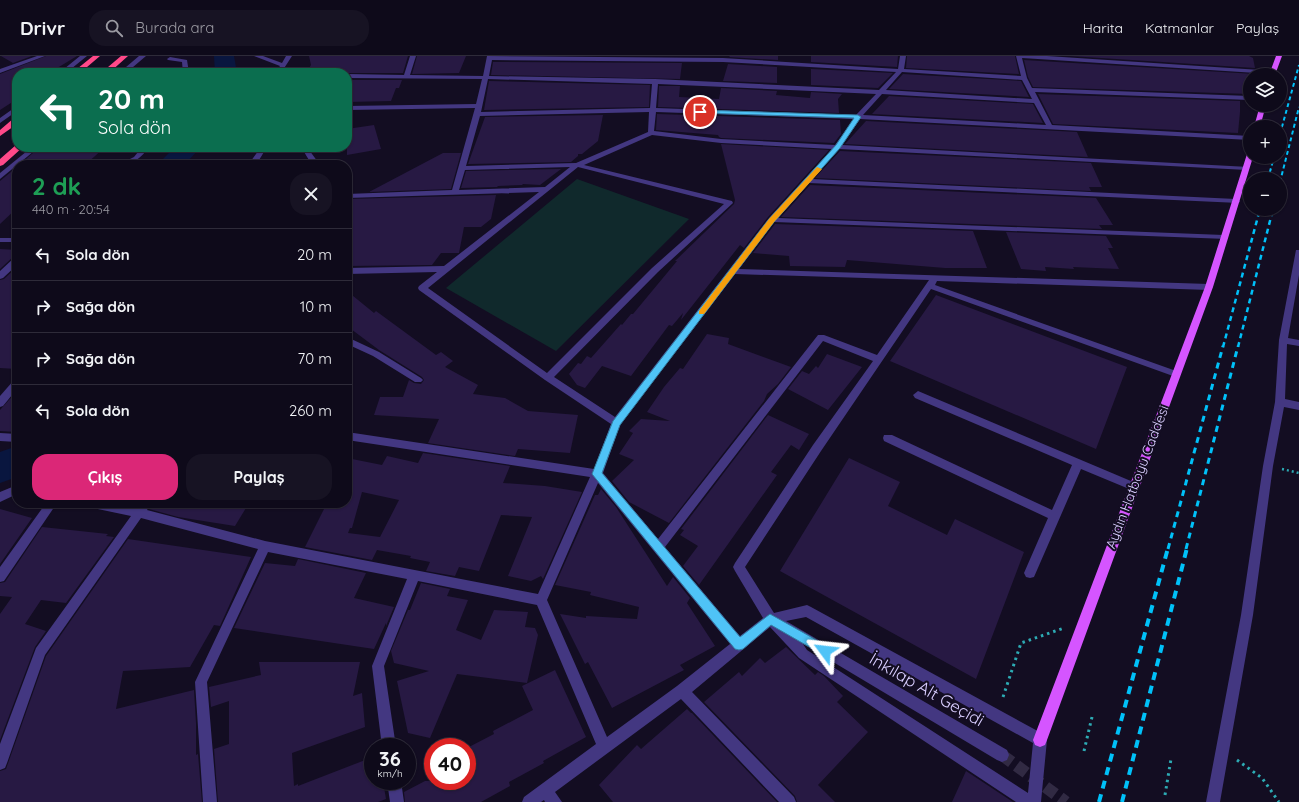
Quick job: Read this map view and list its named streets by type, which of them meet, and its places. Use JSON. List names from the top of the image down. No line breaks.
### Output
{"streets":{"main road":["Aydın Hatboyu Caddesi"],"street":["İnkılap Alt Geçidi"]},"page":{"header":"Drivr","search":"Burada ara","nav":["Harita","Katmanlar","Paylaş"],"map_buttons":["+","−"],"turn":["20 m","Sola dön"],"heading":["2 dk","440 m · 20:54"],"list":[{"name":"Sola dön","value":"20 m"},{"name":"Sağa dön","value":"10 m"},{"name":"Sağa dön","value":"70 m"},{"name":"Sola dön","value":"260 m"}],"buttons":["Çıkış","Paylaş"],"speed":"36 km/h","limit":"40"}}
